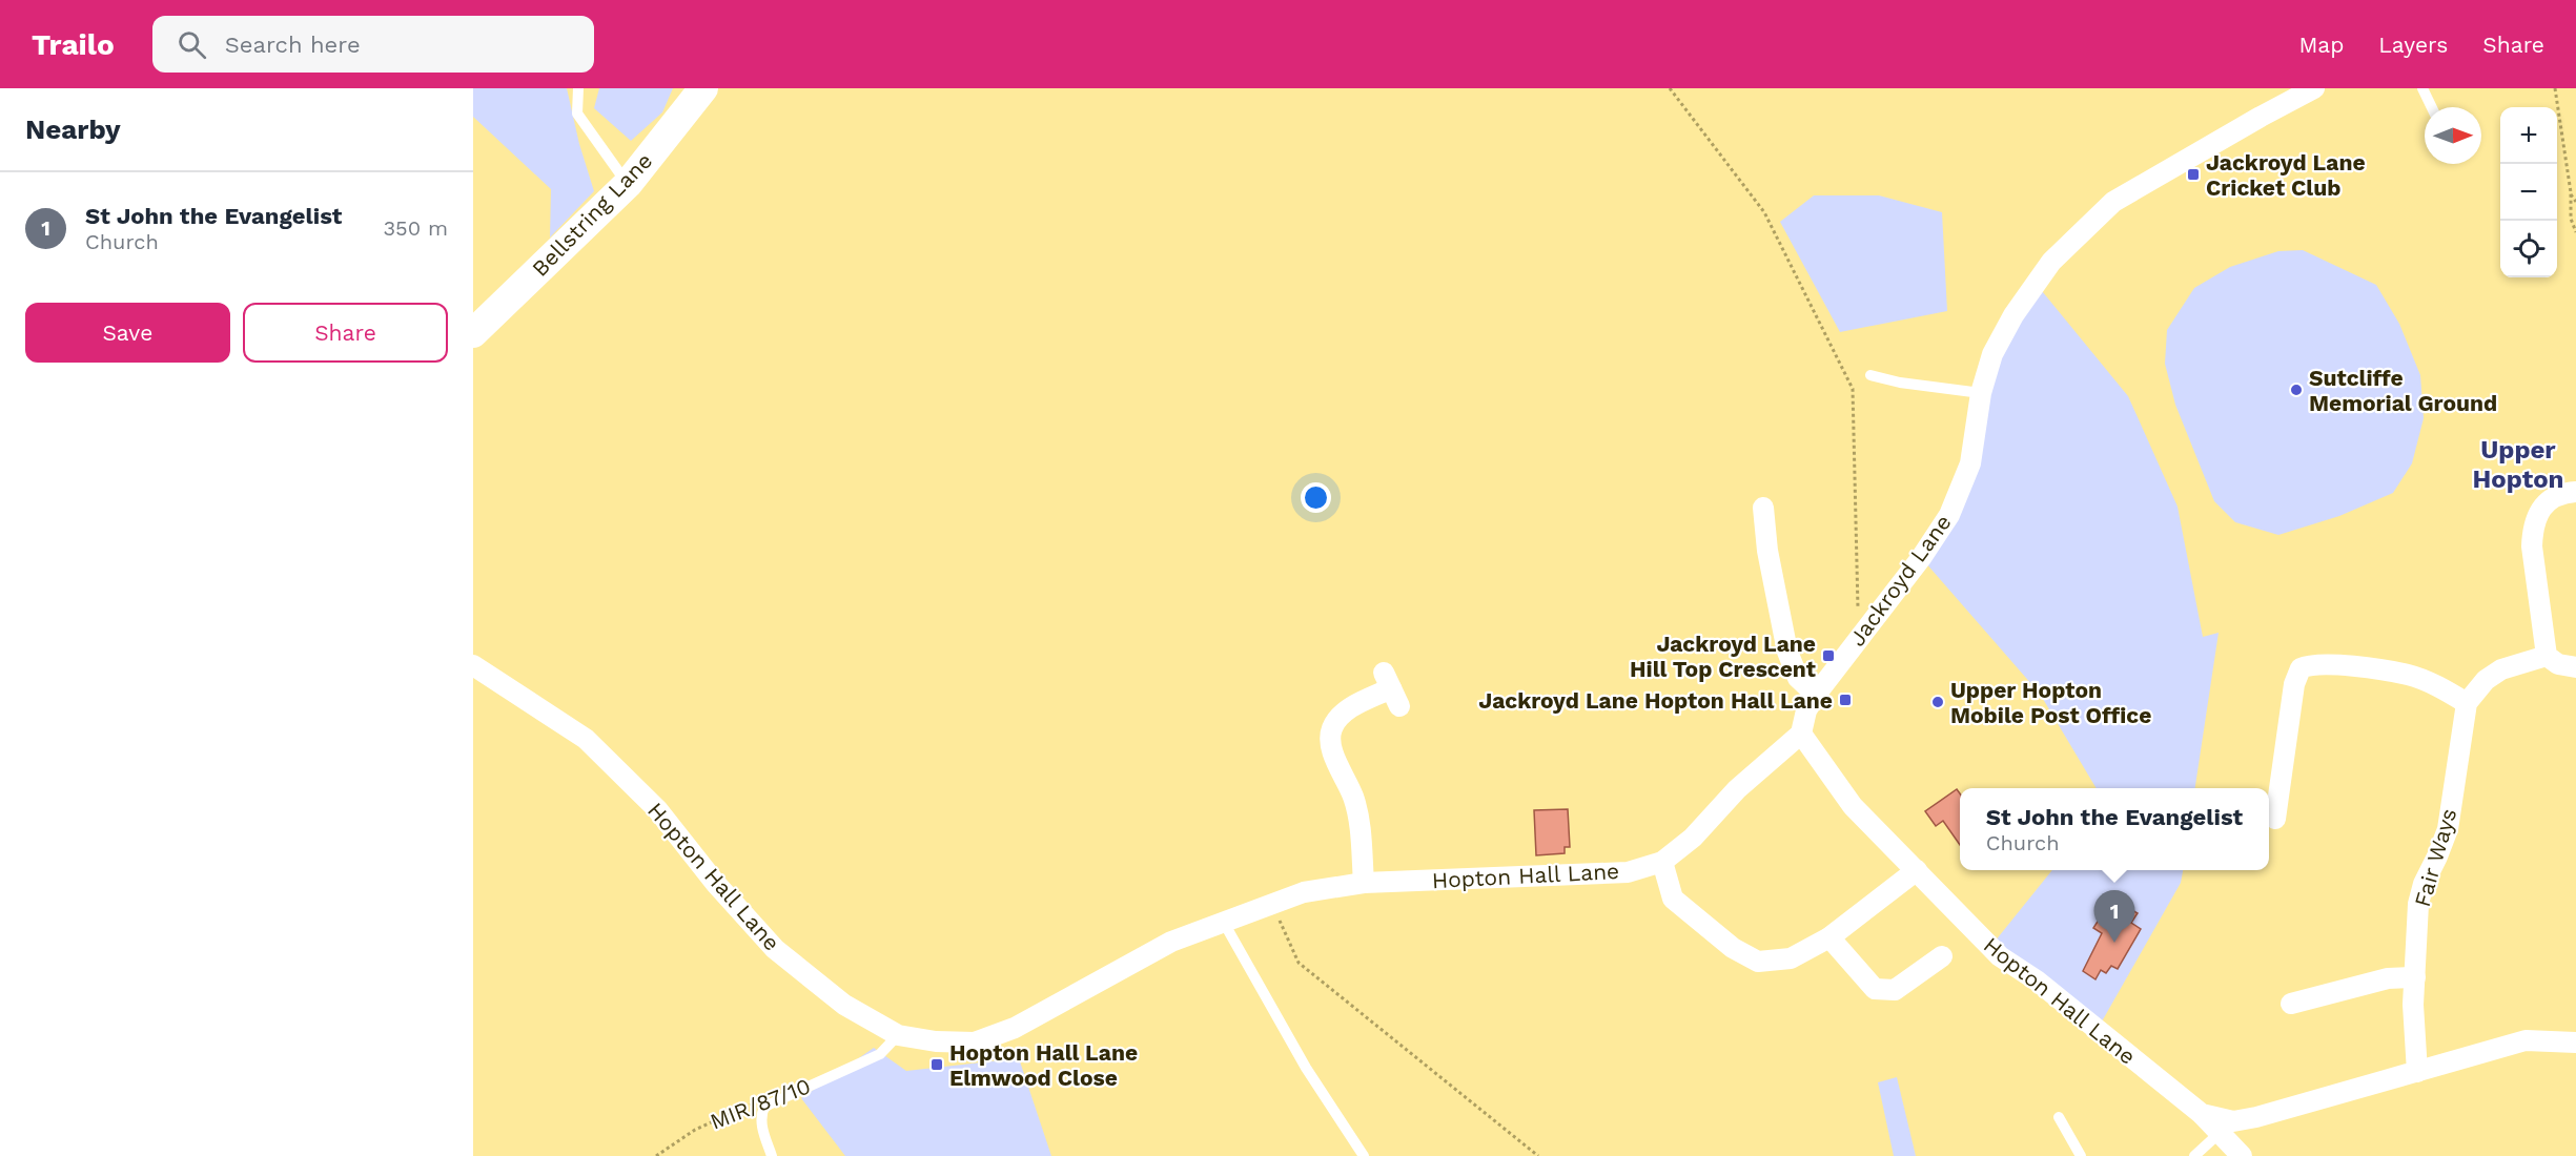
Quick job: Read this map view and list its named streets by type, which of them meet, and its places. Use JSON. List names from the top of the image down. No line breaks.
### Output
{"streets":{"main road":["Bellstring Lane"],"street":["Jackroyd Lane","Fair Ways","Hopton Hall Lane"],"lane":["MIR/87/10"]},"crossings":[["Jackroyd Lane","Hopton Hall Lane"],["Fair Ways","Hopton Hall Lane"],["Hopton Hall Lane","MIR/87/10"]],"districts":["Upper Hopton"],"places":{"transit":["Jackroyd Lane Cricket Club","Jackroyd Lane Hill Top Crescent","Jackroyd Lane Hopton Hall Lane","Hopton Hall Lane Elmwood Close"],"other":["Sutcliffe Memorial Ground","Upper Hopton Mobile Post Office"]},"north":"right","page":{"header":"Trailo","search":"Search here","nav":["Map","Layers","Share"],"heading":"Nearby","map_buttons":["+","−"],"list":[{"mark":"1","name":"St John the Evangelist","note":"Church","value":"350 m"}],"buttons":["Save","Share"],"popup":["St John the Evangelist","Church"],"pins":"1"}}
